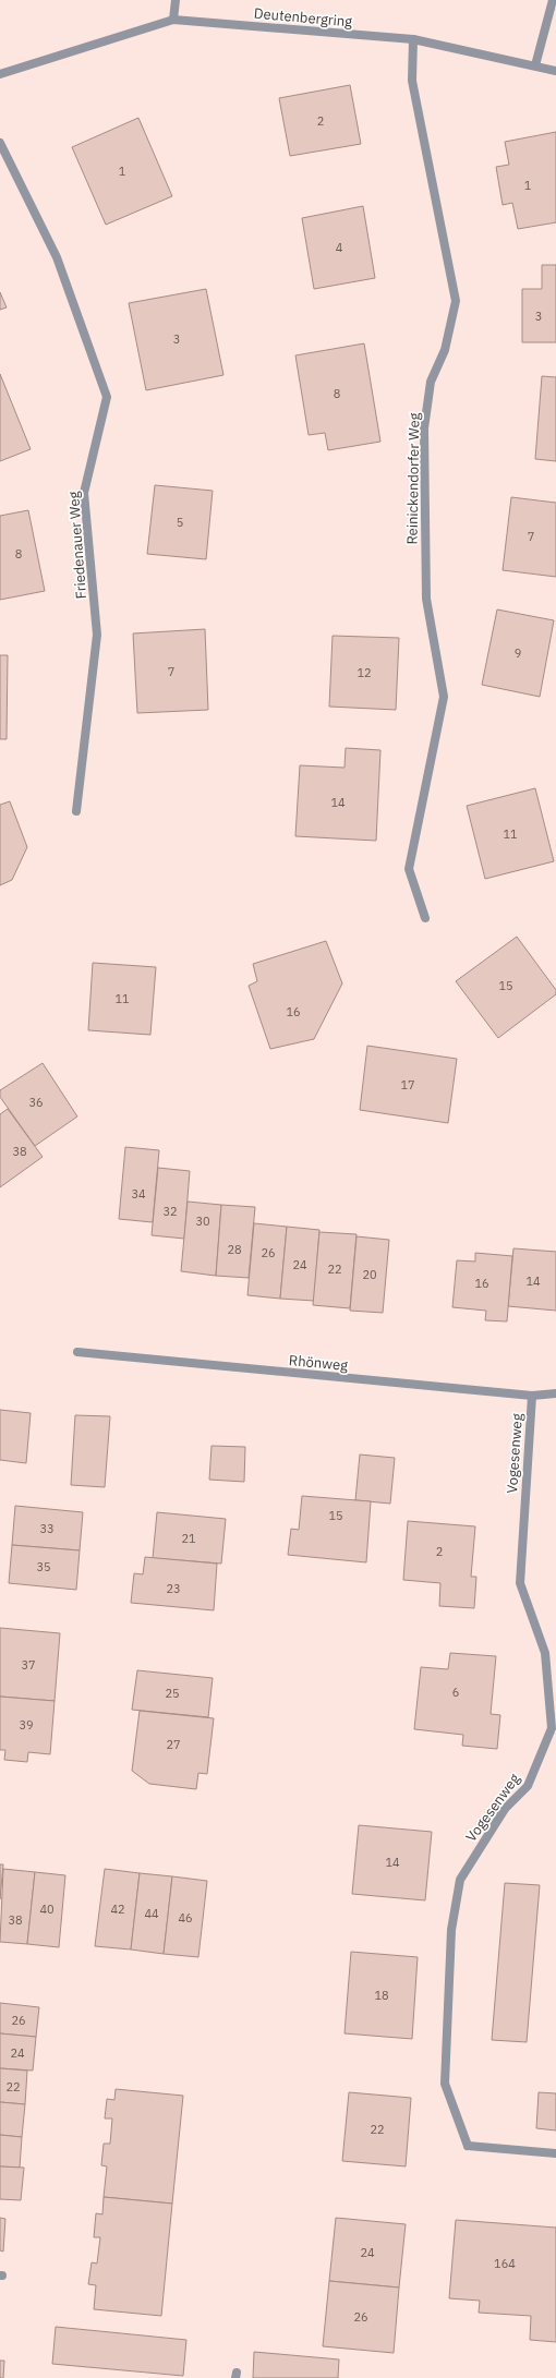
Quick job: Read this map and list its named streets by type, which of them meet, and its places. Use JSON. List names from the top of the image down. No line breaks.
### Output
{"streets":{"street":["Deutenbergring","Reinickendorfer Weg","Friedenauer Weg","Rhönweg","Vogesenweg"]},"crossings":[["Deutenbergring","Reinickendorfer Weg"],["Rhönweg","Vogesenweg"]],"house_numbers":["2","1","1","4","3","3","8","5","7","8","9","7","12","14","11","15","11","16","17","36","38","34","32","30","28","26","24","22","20","14","16","15","33","21","2","35","23","37","6","25","39","27","14","40","42","44","46","38","18","26","24","22","22","24","164","26"]}
